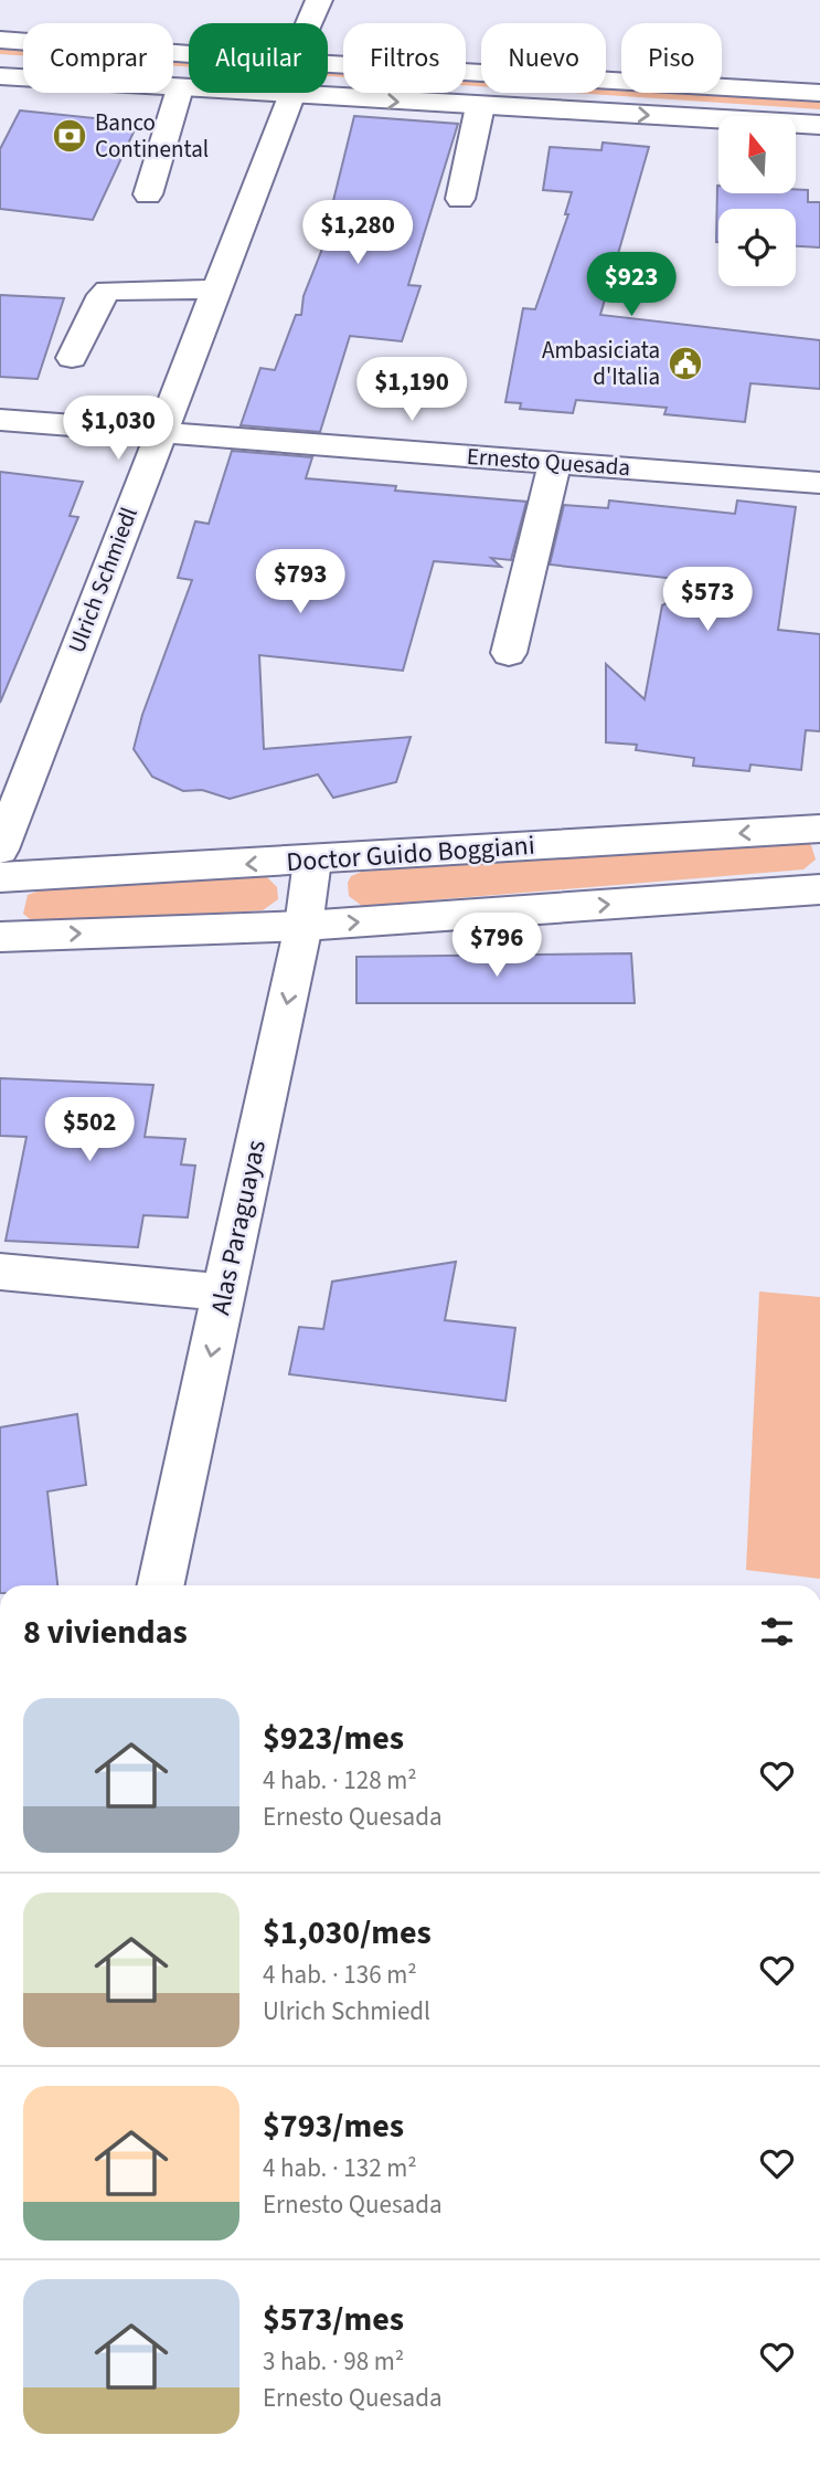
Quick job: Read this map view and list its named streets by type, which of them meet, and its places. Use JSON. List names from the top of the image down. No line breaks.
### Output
{"streets":{"main road":["Ernesto Quesada","Ulrich Schmiedl","Doctor Guido Boggiani","Alas Paraguayas"]},"crossings":[["Ernesto Quesada","Ulrich Schmiedl"],["Doctor Guido Boggiani","Alas Paraguayas"]],"one_way":["Alas Paraguayas"],"places":{"bank":["Banco Continental"],"public building":["Ambasiciata d'Italia"]},"north":"top","page":{"chip":["Comprar","Alquilar","Filtros","Nuevo","Piso"],"price":["$1,280","$923","$1,190","$1,030","$793","$573","$796","$502"],"heading":"8 viviendas","list":[{"name":"$923/mes","note":"4 hab. · 128 m² · Ernesto Quesada"},{"name":"$1,030/mes","note":"4 hab. · 136 m² · Ulrich Schmiedl"},{"name":"$793/mes","note":"4 hab. · 132 m² · Ernesto Quesada"},{"name":"$573/mes","note":"3 hab. · 98 m² · Ernesto Quesada"}]}}
